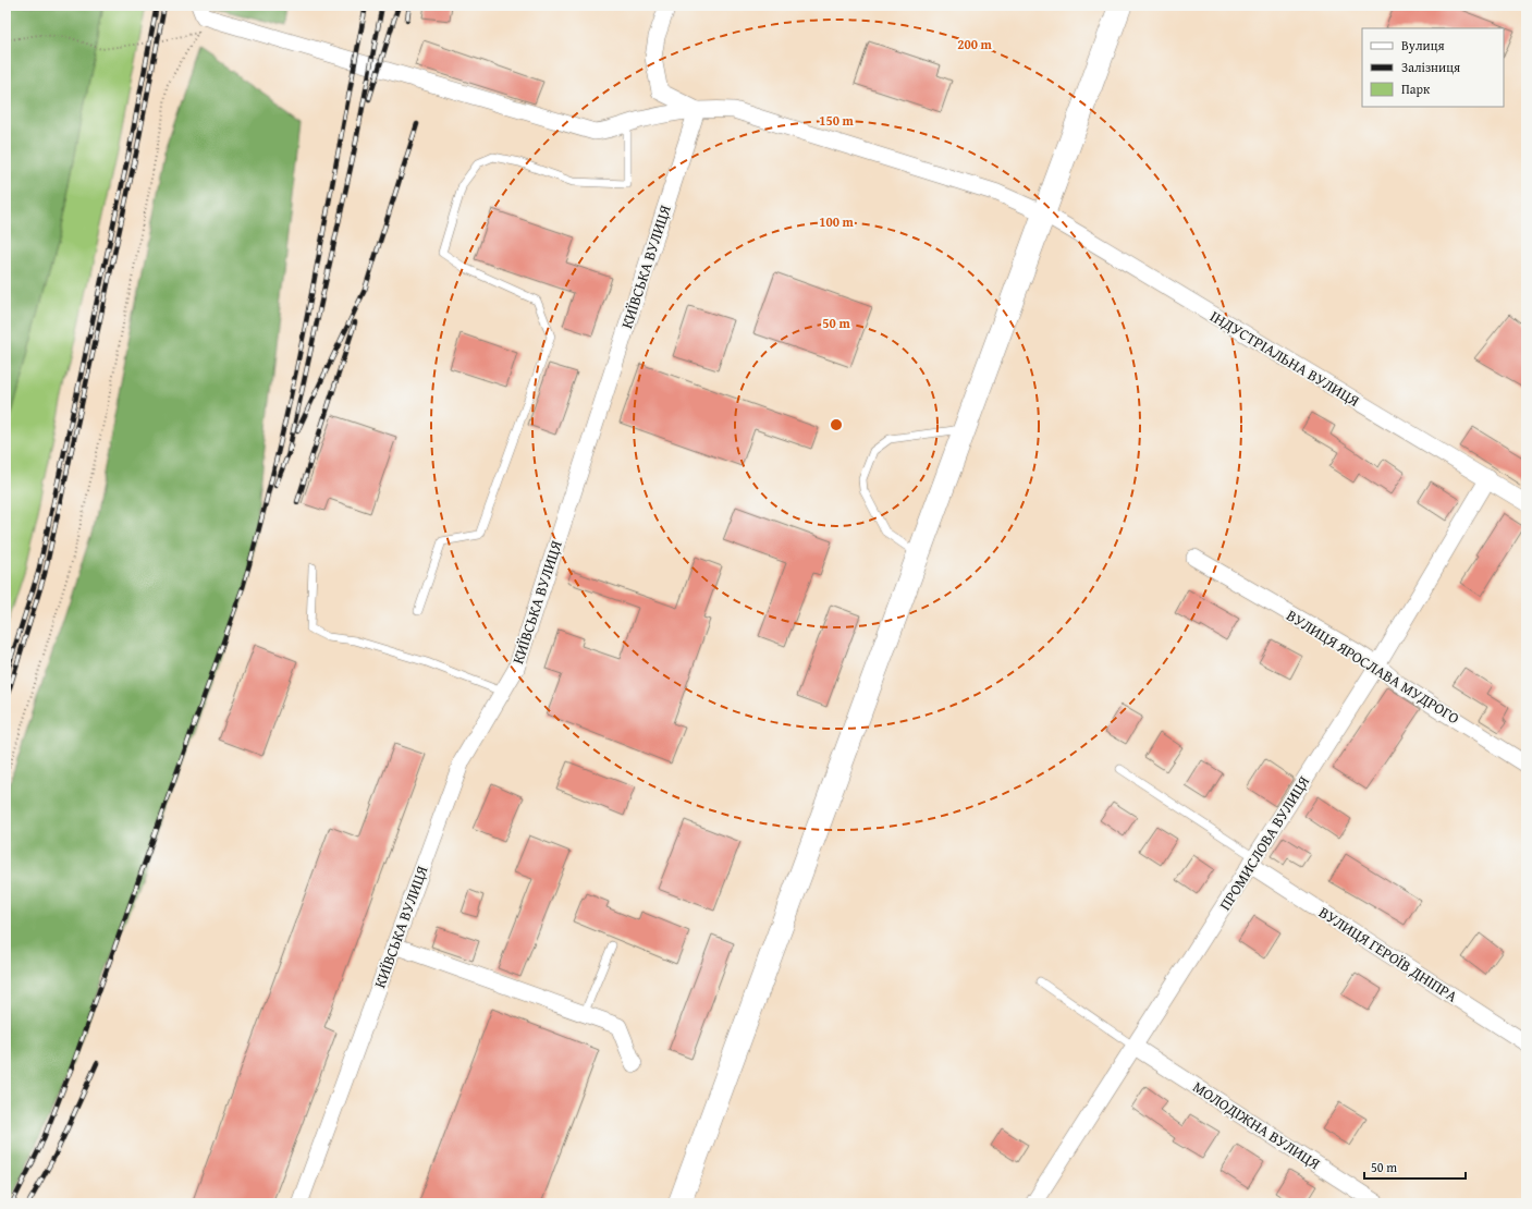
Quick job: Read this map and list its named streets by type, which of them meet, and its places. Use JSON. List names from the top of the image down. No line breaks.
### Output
{"streets":{"street":["КИЇВСЬКА ВУЛИЦЯ","ІНДУСТРІАЛЬНА ВУЛИЦЯ","ВУЛИЦЯ ЯРОСЛАВА МУДРОГО","ПРОМИСЛОВА ВУЛИЦЯ","ВУЛИЦЯ ГЕРОЇВ ДНІПРА","МОЛОДІЖНА ВУЛИЦЯ"]},"crossings":[["КИЇВСЬКА ВУЛИЦЯ","ІНДУСТРІАЛЬНА ВУЛИЦЯ"],["ІНДУСТРІАЛЬНА ВУЛИЦЯ","ПРОМИСЛОВА ВУЛИЦЯ"],["ВУЛИЦЯ ЯРОСЛАВА МУДРОГО","ПРОМИСЛОВА ВУЛИЦЯ"],["ПРОМИСЛОВА ВУЛИЦЯ","ВУЛИЦЯ ГЕРОЇВ ДНІПРА"],["ПРОМИСЛОВА ВУЛИЦЯ","МОЛОДІЖНА ВУЛИЦЯ"]],"legend":["Вулиця","Залізниця","Парк"],"scale_bar":"50 m","rings":["200 m","150 m","100 m","50 m"]}
